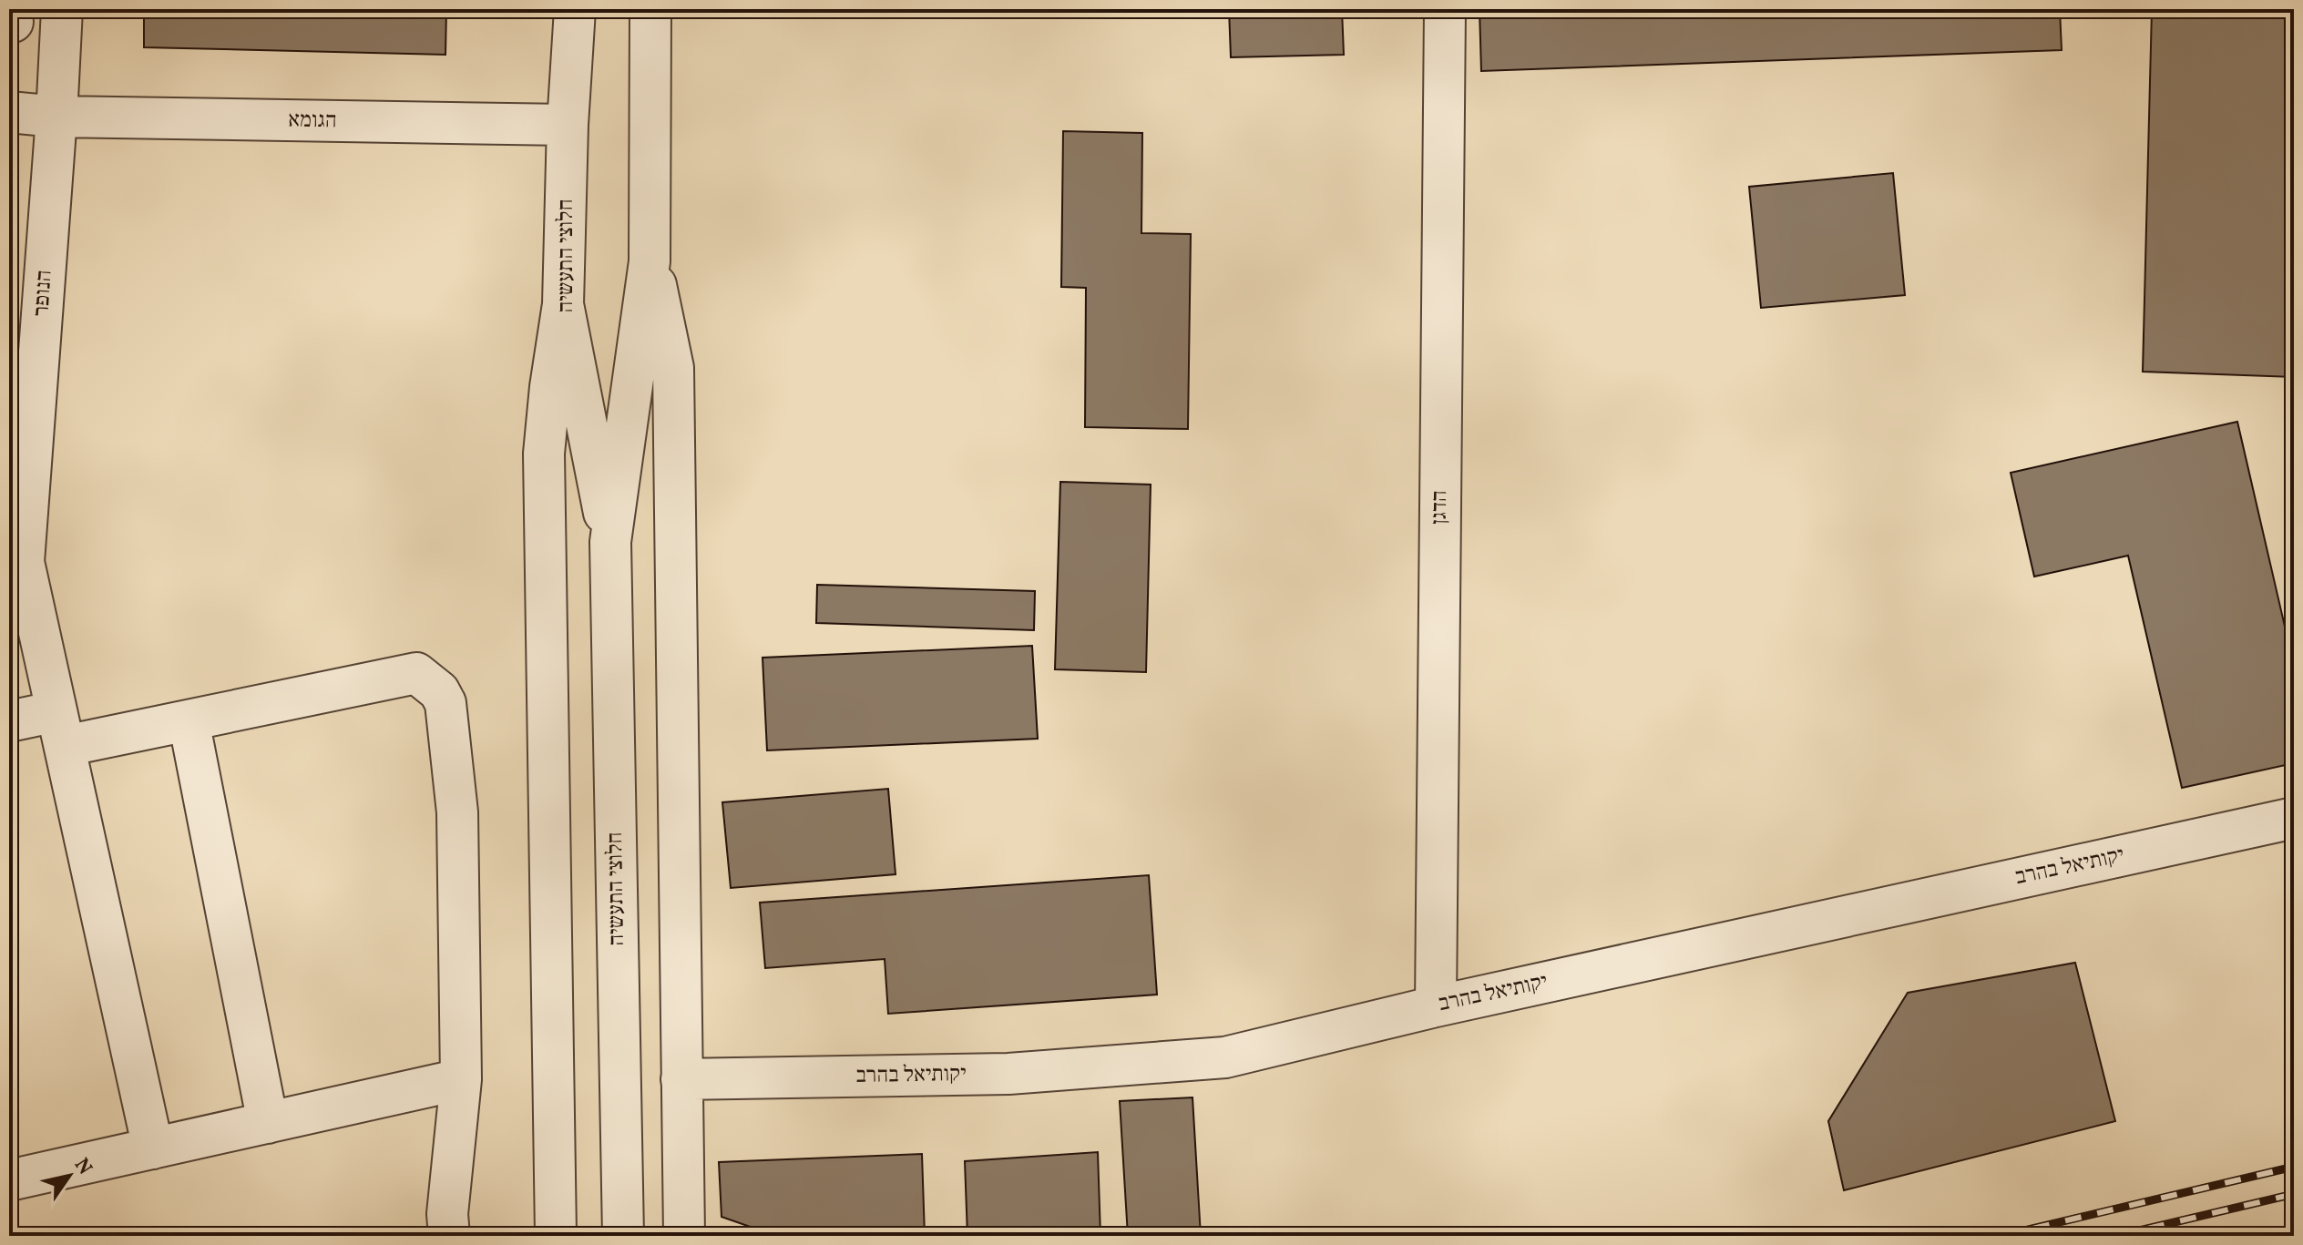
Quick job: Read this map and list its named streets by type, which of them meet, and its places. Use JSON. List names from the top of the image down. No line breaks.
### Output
{"streets":{"street":["הגומא","חלוצי התעשיה","הנופר","הדגן","יקותיאל בהרב"]},"crossings":[["הגומא","חלוצי התעשיה"],["הגומא","הנופר"],["הדגן","יקותיאל בהרב"]],"north":"top right"}
